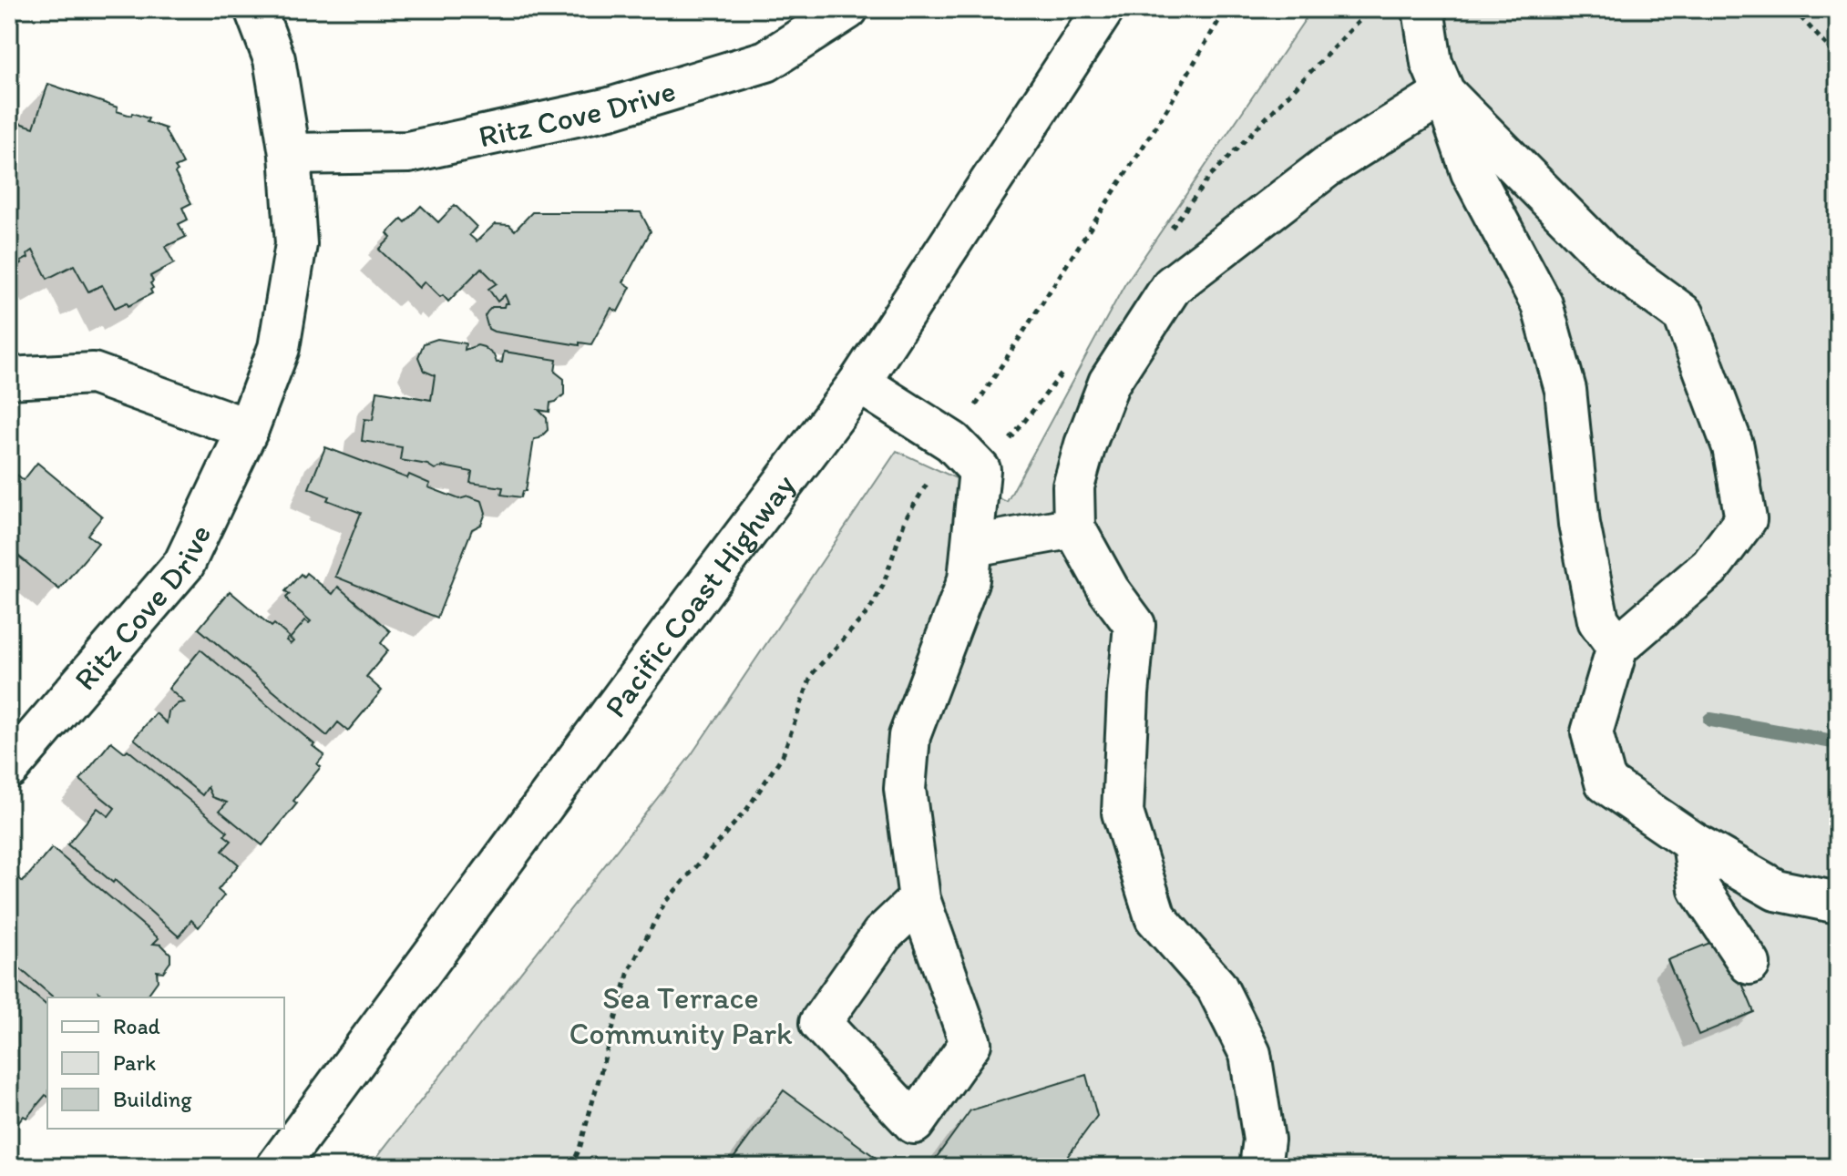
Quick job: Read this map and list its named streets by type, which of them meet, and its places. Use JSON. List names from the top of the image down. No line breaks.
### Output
{"streets":{"main road":["Ritz Cove Drive","Pacific Coast Highway"]},"parks":["Sea Terrace Community Park"],"legend":["Road","Park","Building"]}
